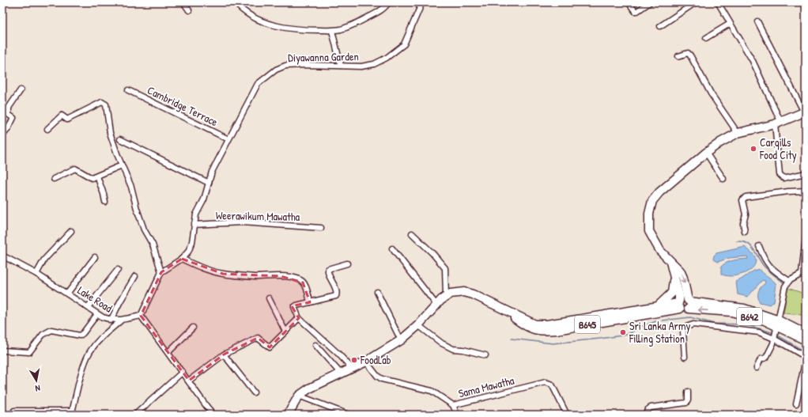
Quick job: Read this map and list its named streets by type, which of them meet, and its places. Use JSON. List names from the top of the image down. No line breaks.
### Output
{"streets":{"main road":["B642","B645"],"street":["Diyawanna Garden","Cambridge Terrace","Weerawikum Mawatha","Lake Road","Sama Mawatha"]},"crossings":[["Diyawanna Garden","Cambridge Terrace"],["Diyawanna Garden","Weerawikum Mawatha"]],"places":["Cargills Food City","Sri Lanka Army Filling Station","FoodLab"],"north":"bottom"}
